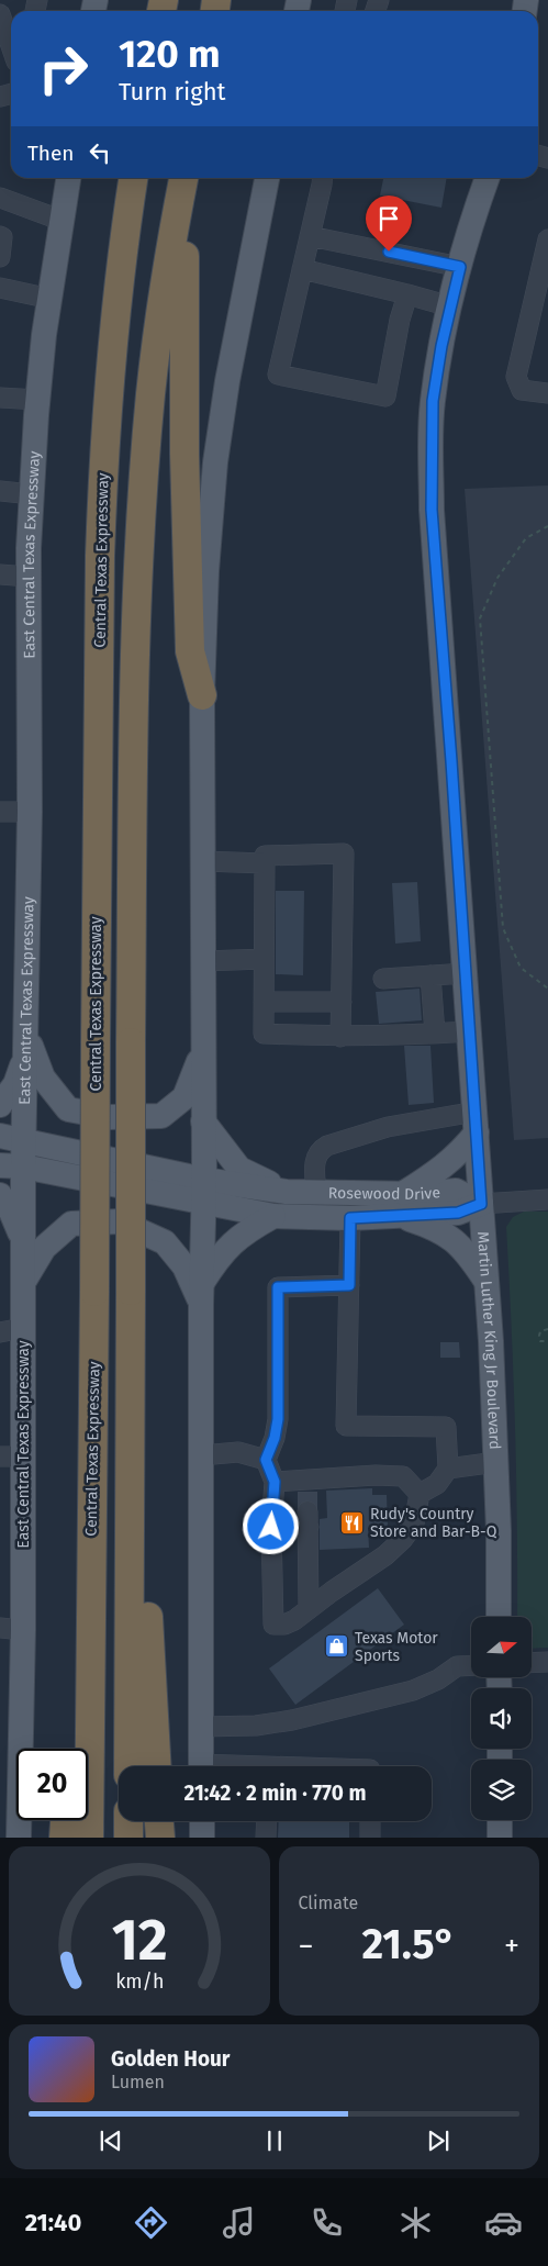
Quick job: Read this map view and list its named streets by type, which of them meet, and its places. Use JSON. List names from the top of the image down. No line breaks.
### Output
{"streets":{"highway":["Central Texas Expressway"],"main road":["East Central Texas Expressway","Rosewood Drive","Martin Luther King Jr Boulevard"]},"crossings":[["East Central Texas Expressway","Rosewood Drive"],["Rosewood Drive","Martin Luther King Jr Boulevard"]],"places":{"restaurant":["Rudy's Country Store and Bar-B-Q"],"shop":["Texas Motor Sports"]},"north":"right","page":{"turn":["120 m","Turn right"],"then":"Then","limit":"20","trip":"21:42 · 2 min · 770 m","tile":"Climate","heat":["−","21.5°","+"],"song":["Golden Hour","Lumen"],"tabs":"21:40","gauge":["12","km/h"]}}
